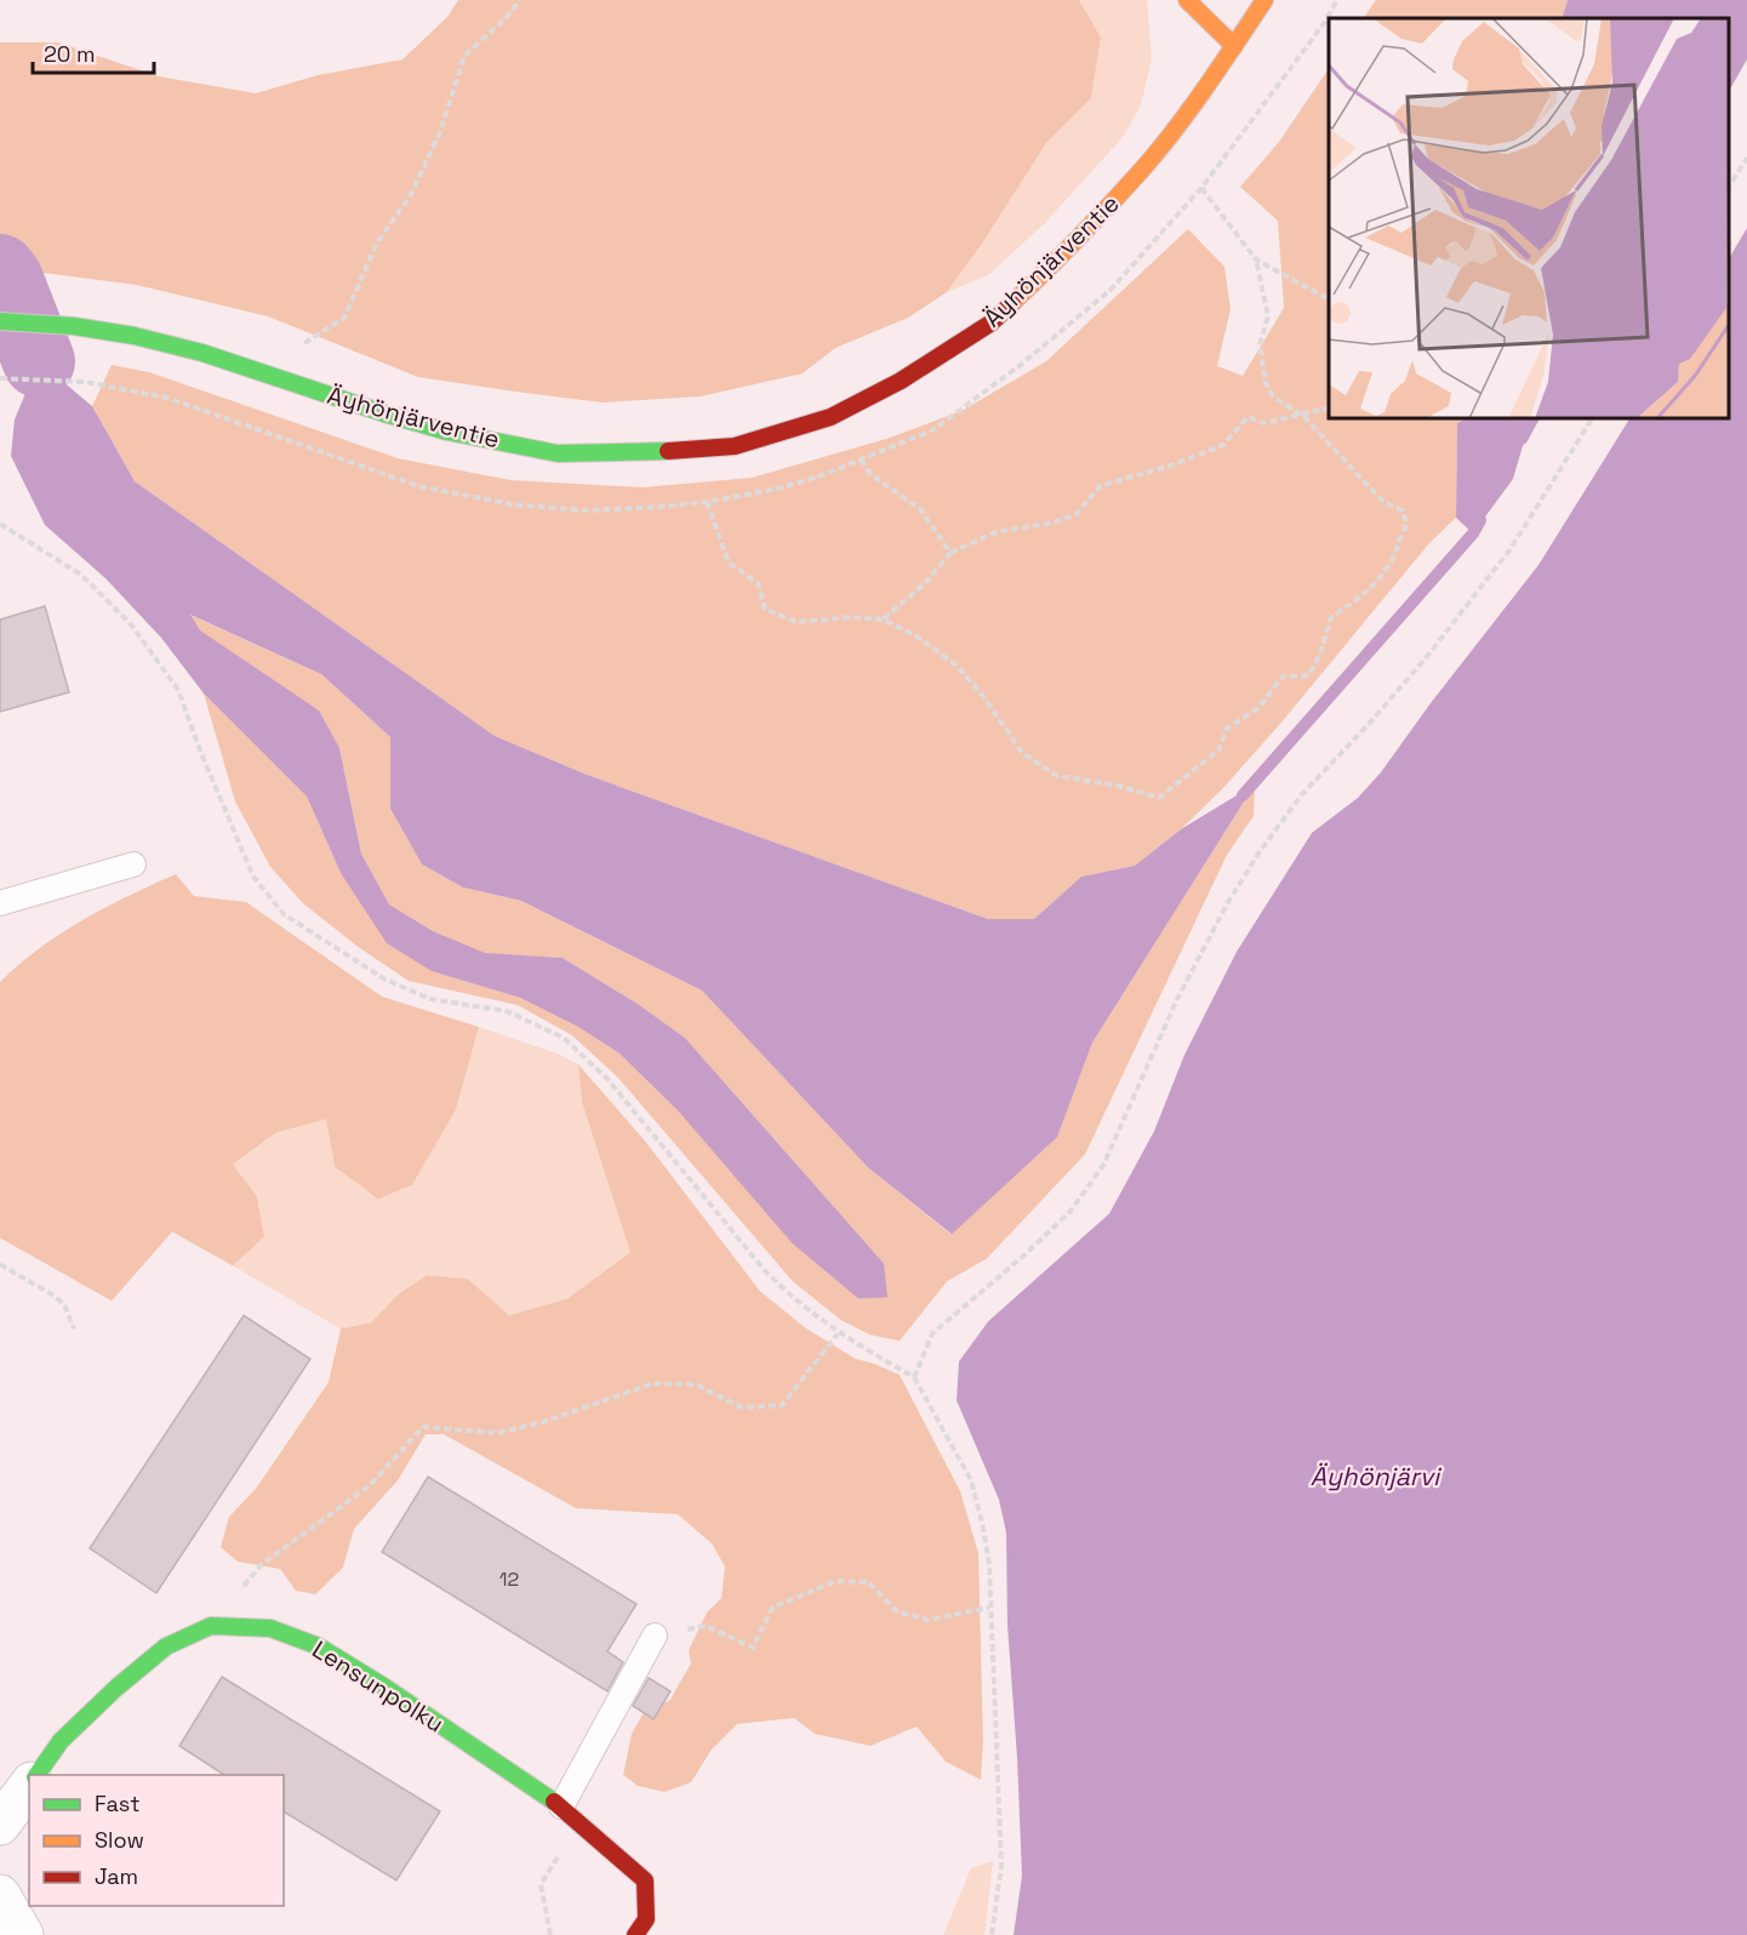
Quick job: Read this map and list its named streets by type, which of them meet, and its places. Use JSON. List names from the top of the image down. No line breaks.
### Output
{"streets":{"main road":["Äyhönjärventie","Lensunpolku"]},"water":["Äyhönjärvi"],"house_numbers":["12"],"legend":["Fast","Slow","Jam"],"scale_bar":"20 m"}
